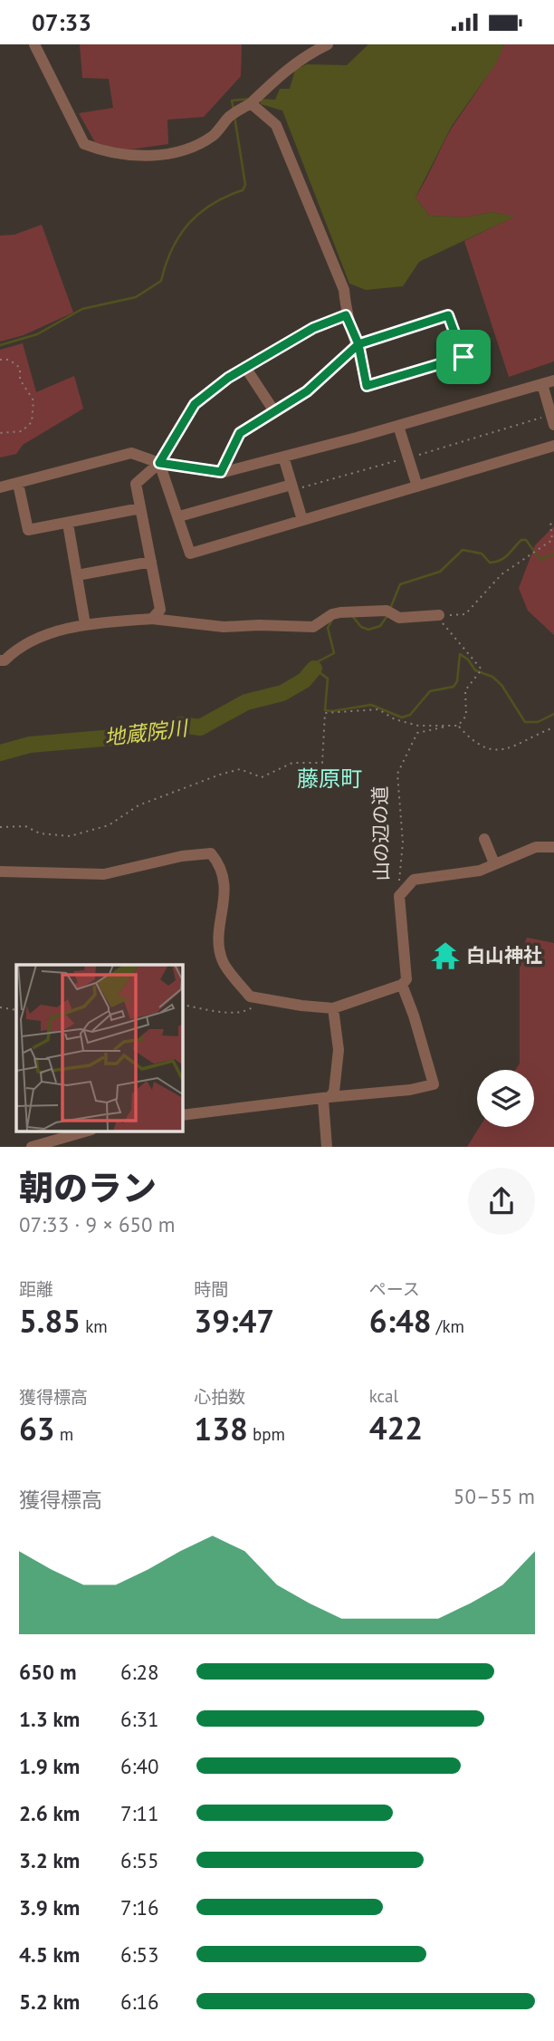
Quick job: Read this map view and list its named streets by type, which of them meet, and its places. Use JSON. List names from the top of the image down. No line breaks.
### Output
{"streets":{"path":["山の辺の道"]},"districts":["藤原町"],"water":["地蔵院川"],"places":{"temple":["白山神社"]},"page":{"status":"07:33","heading":["朝のラン","07:33 · 9 × 650 m"],"stats":[["距離","5.85 km"],["時間","39:47"],["ペース","6:48 /km"],["獲得標高","63 m"],["心拍数","138 bpm"],["kcal","422"]],"chart":["獲得標高","50–55 m"],"list":[{"name":"650 m","note":"6:28"},{"name":"1.3 km","note":"6:31"},{"name":"1.9 km","note":"6:40"},{"name":"2.6 km","note":"7:11"},{"name":"3.2 km","note":"6:55"},{"name":"3.9 km","note":"7:16"},{"name":"4.5 km","note":"6:53"},{"name":"5.2 km","note":"6:16"}]}}
